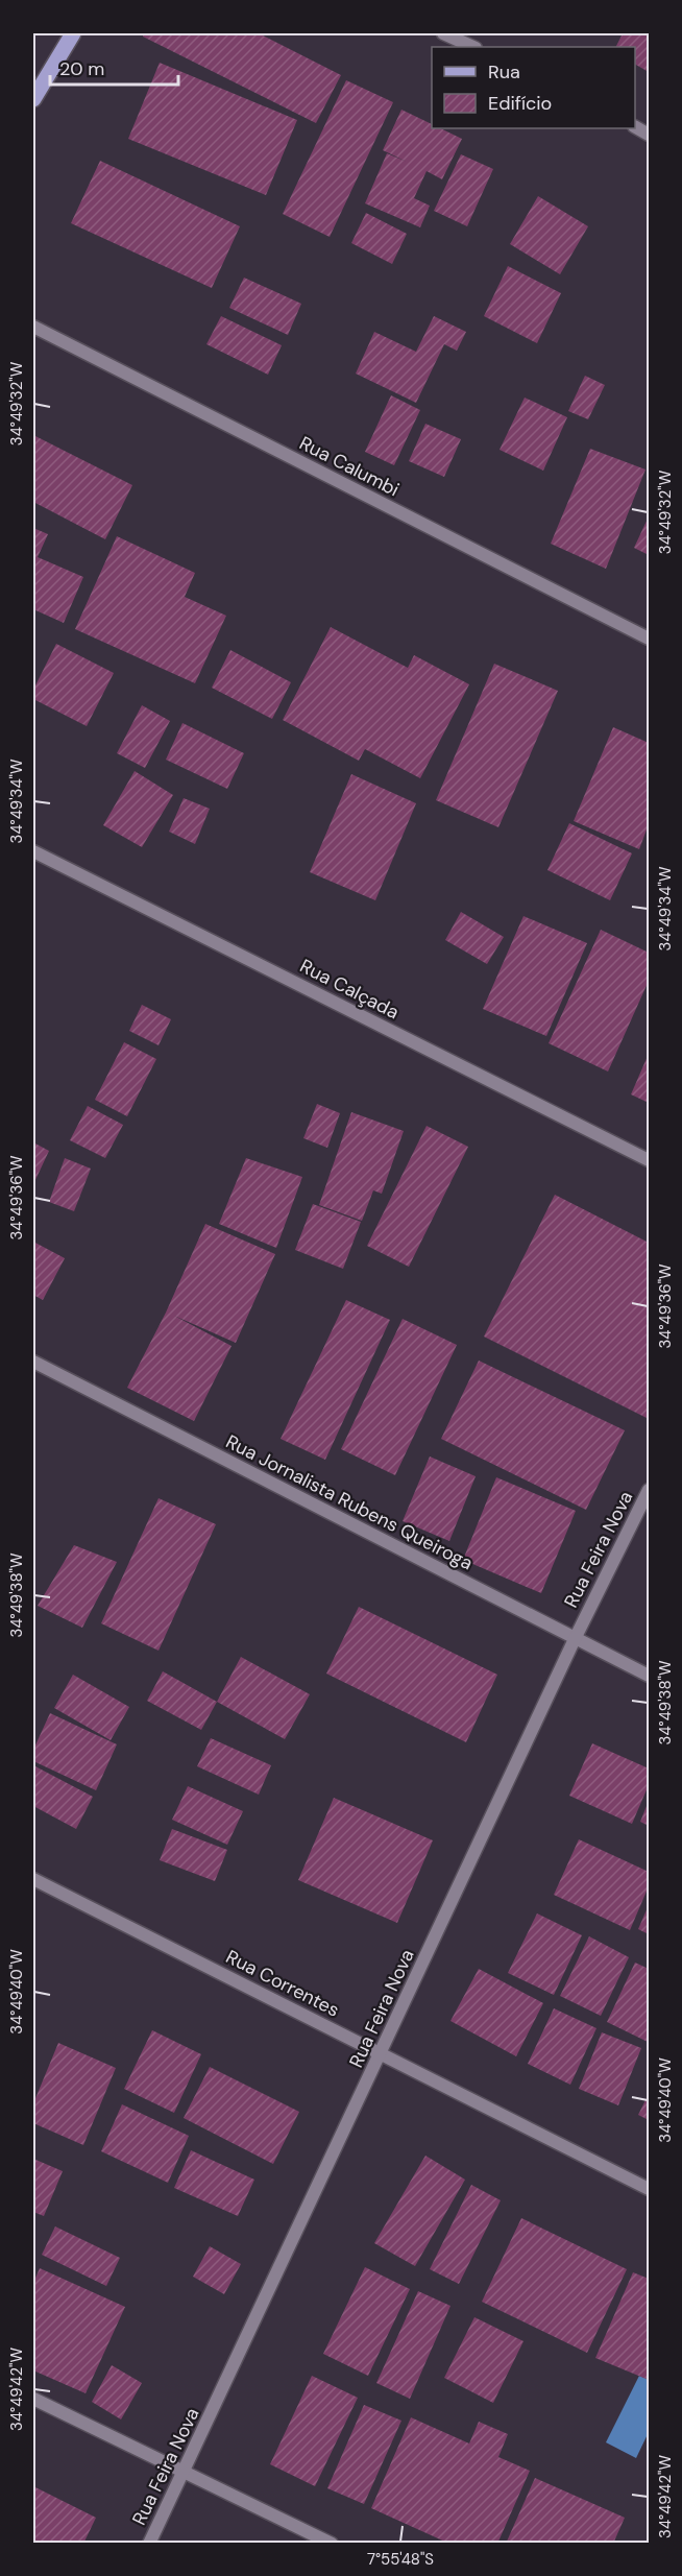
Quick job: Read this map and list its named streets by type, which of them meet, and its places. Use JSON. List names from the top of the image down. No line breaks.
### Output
{"streets":{"street":["Rua Calumbi","Rua Calçada","Rua Jornalista Rubens Queiroga","Rua Feira Nova","Rua Correntes"]},"crossings":[["Rua Jornalista Rubens Queiroga","Rua Feira Nova"],["Rua Feira Nova","Rua Correntes"]],"legend":["Rua","Edifício"],"scale_bar":"20 m","coordinates":["34°49'32\"W","34°49'34\"W","34°49'36\"W","34°49'38\"W","34°49'40\"W","34°49'42\"W","7°55'48\"S"]}
